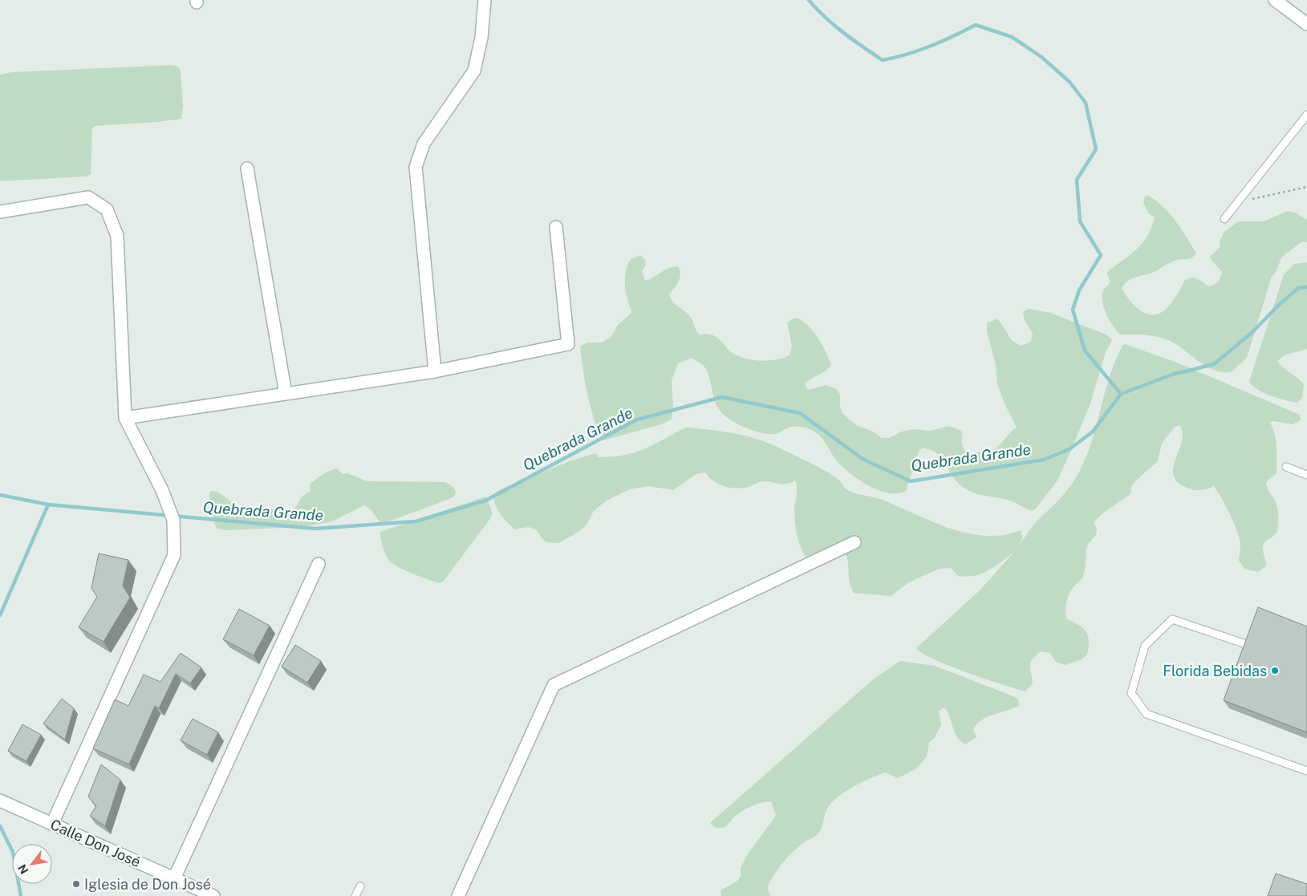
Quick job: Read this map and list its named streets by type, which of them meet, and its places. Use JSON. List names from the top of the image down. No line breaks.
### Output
{"streets":{"street":["Calle Don José"]},"water":["Quebrada Grande"],"places":["Florida Bebidas","Iglesia de Don José"],"north":"bottom left"}
